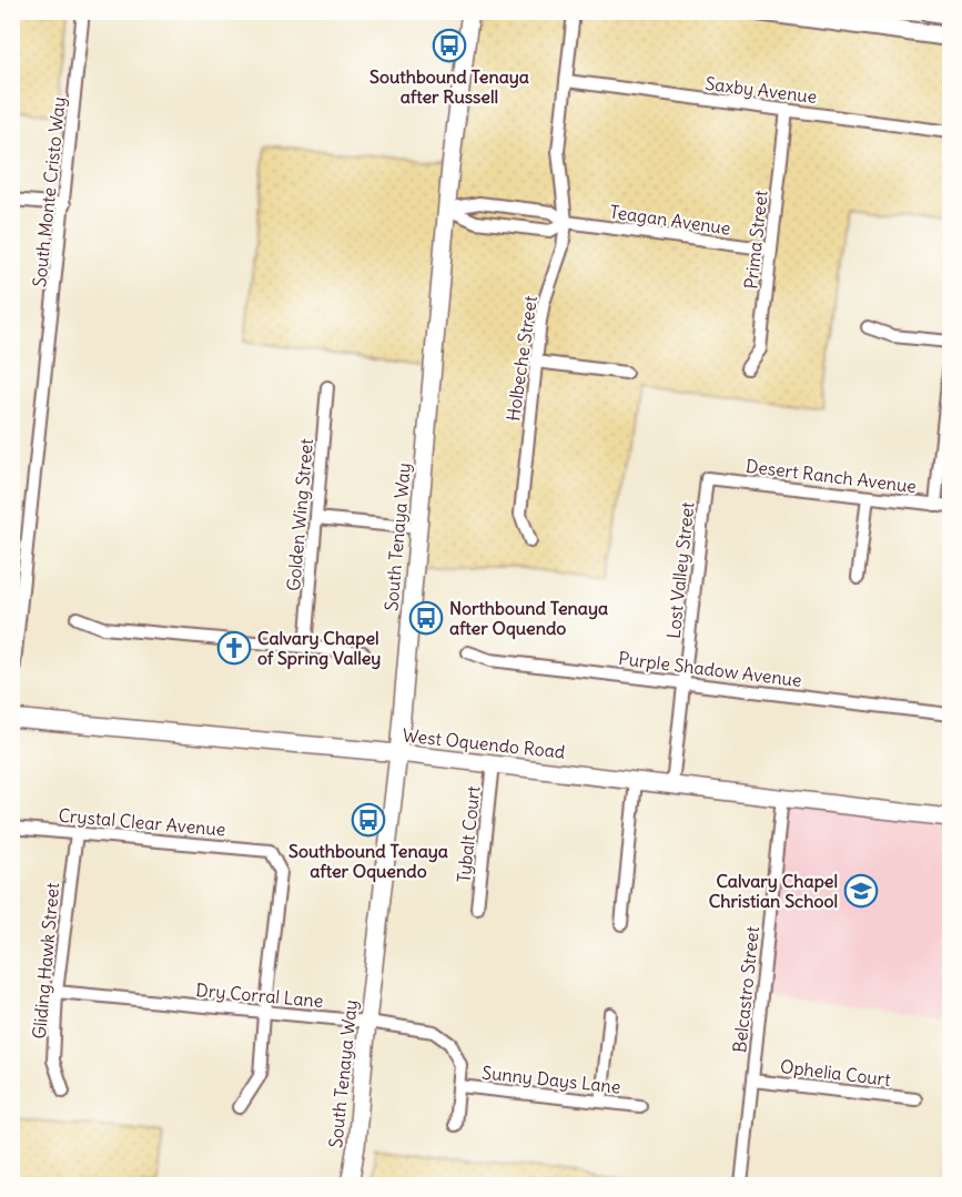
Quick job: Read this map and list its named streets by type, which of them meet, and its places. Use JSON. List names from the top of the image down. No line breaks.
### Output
{"streets":{"street":["Saxby Avenue","South Monte Cristo Way","Teagan Avenue","Prima Street","Holbeche Street","Desert Ranch Avenue","Golden Wing Street","South Tenaya Way","Lost Valley Street","Purple Shadow Avenue","West Oquendo Road","Crystal Clear Avenue","Tybalt Court","Gliding Hawk Street","Belcastro Street","Dry Corral Lane","Ophelia Court","Sunny Days Lane"]},"crossings":[["Saxby Avenue","Prima Street"],["Saxby Avenue","Holbeche Street"],["Teagan Avenue","Prima Street"],["Teagan Avenue","Holbeche Street"],["Teagan Avenue","South Tenaya Way"],["Desert Ranch Avenue","Lost Valley Street"],["South Tenaya Way","West Oquendo Road"],["South Tenaya Way","Dry Corral Lane"],["Lost Valley Street","Purple Shadow Avenue"],["Lost Valley Street","West Oquendo Road"],["West Oquendo Road","Tybalt Court"],["West Oquendo Road","Belcastro Street"],["Crystal Clear Avenue","Gliding Hawk Street"],["Crystal Clear Avenue","Dry Corral Lane"],["Gliding Hawk Street","Dry Corral Lane"],["Belcastro Street","Ophelia Court"],["Dry Corral Lane","Sunny Days Lane"]],"places":{"bus stop":["Southbound Tenaya after Russell","Northbound Tenaya after Oquendo","Southbound Tenaya after Oquendo"],"church":["Calvary Chapel of Spring Valley"],"school or university":["Calvary Chapel Christian School"]}}
